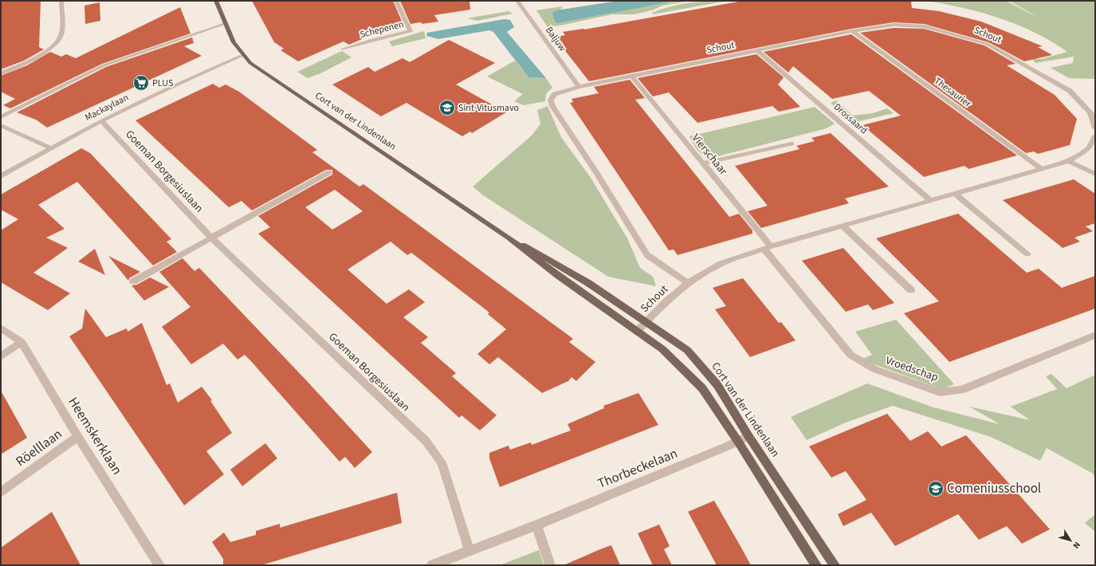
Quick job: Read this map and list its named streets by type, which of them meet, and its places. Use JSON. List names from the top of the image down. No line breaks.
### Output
{"streets":{"main road":["Cort van der Lindenlaan"],"street":["Schepenen","Schout","Baljuw","Thesaurier","Mackaylaan","Drossaard","Vierschaar","Goeman Borgesiuslaan","Vroedschap","Heemskerklaan","Röelllaan","Thorbeckelaan"]},"crossings":[["Schout","Baljuw"],["Schout","Thesaurier"],["Schout","Drossaard"],["Schout","Cort van der Lindenlaan"],["Schout","Vierschaar"],["Schout","Vroedschap"],["Mackaylaan","Cort van der Lindenlaan"],["Mackaylaan","Goeman Borgesiuslaan"],["Cort van der Lindenlaan","Thorbeckelaan"],["Vierschaar","Vroedschap"],["Goeman Borgesiuslaan","Thorbeckelaan"],["Heemskerklaan","Röelllaan"]],"places":{"supermarket":["PLUS"],"school or university":["Sint-Vitusmavo","Comeniusschool"]},"north":"bottom right"}
